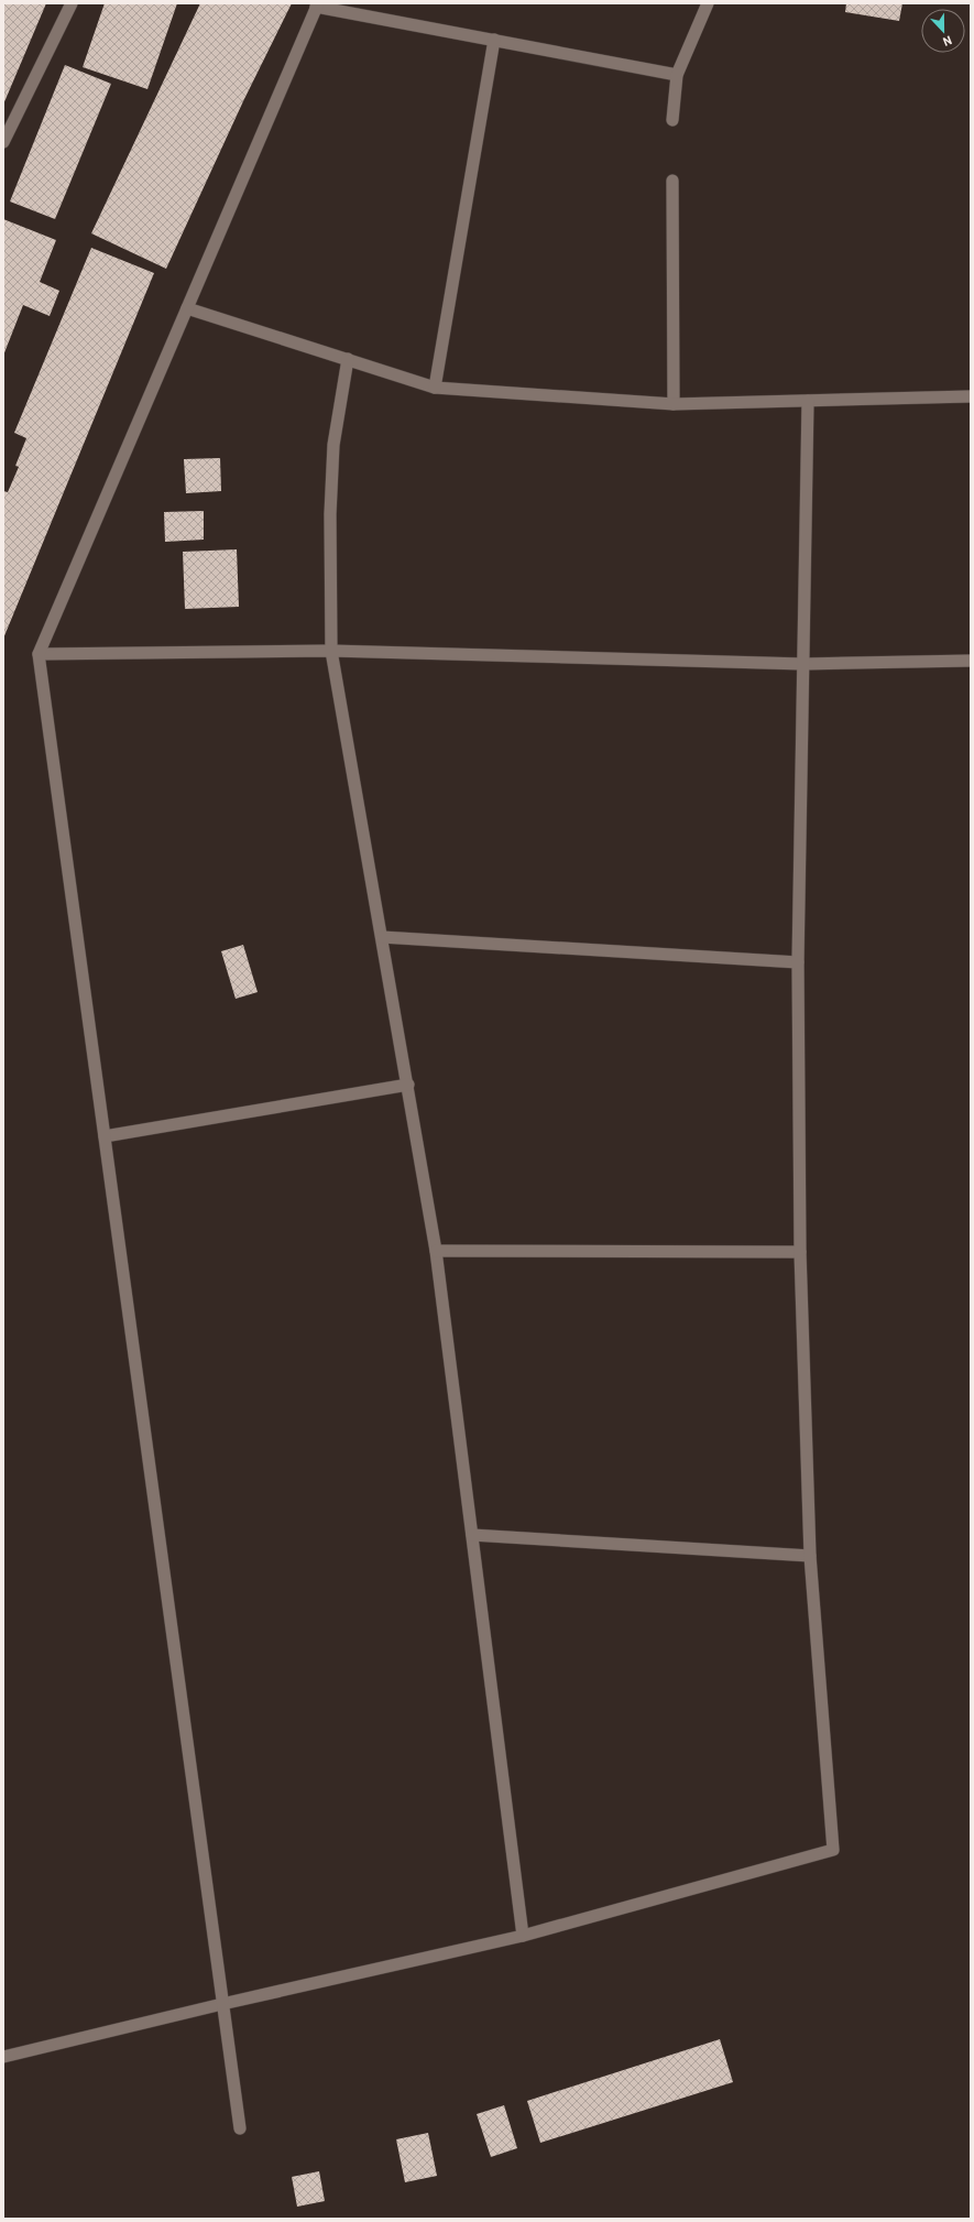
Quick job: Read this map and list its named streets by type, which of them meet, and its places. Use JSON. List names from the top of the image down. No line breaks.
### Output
{"north":"bottom"}
